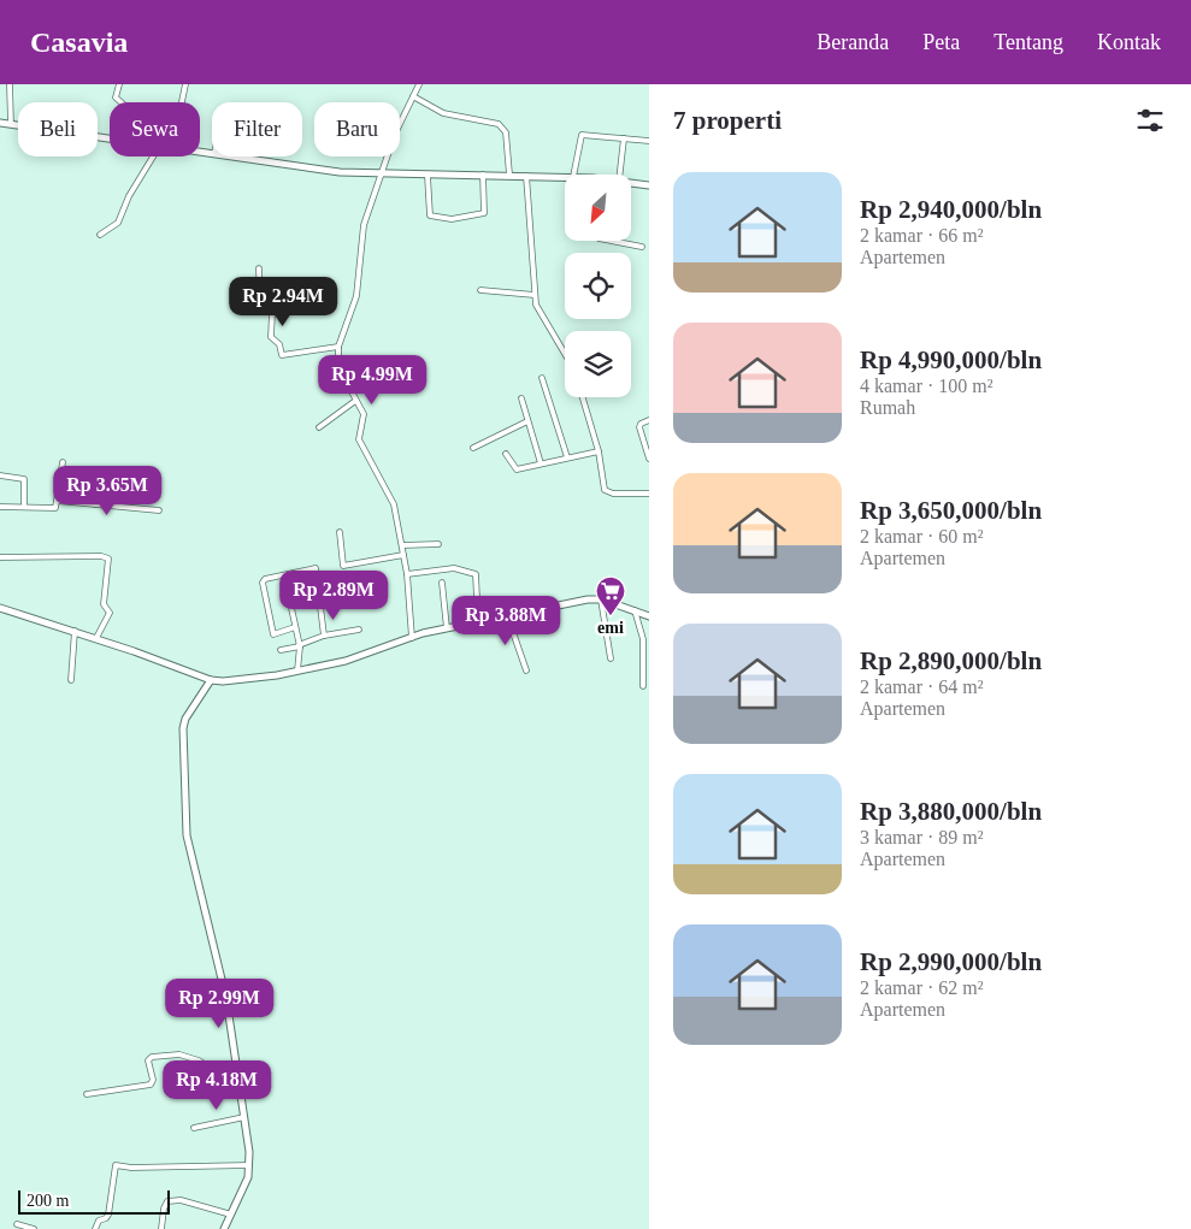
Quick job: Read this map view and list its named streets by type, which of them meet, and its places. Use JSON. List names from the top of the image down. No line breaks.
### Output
{"places":{"supermarket":["emi"]},"scale_bar":"200 m","north":"bottom left","page":{"header":"Casavia","nav":["Beranda","Peta","Tentang","Kontak"],"heading":"7 properti","chip":["Beli","Sewa","Filter","Baru"],"list":[{"name":"Rp 2,940,000/bln","note":"2 kamar · 66 m² · Apartemen"},{"name":"Rp 4,990,000/bln","note":"4 kamar · 100 m² · Rumah"},{"name":"Rp 3,650,000/bln","note":"2 kamar · 60 m² · Apartemen"},{"name":"Rp 2,890,000/bln","note":"2 kamar · 64 m² · Apartemen"},{"name":"Rp 3,880,000/bln","note":"3 kamar · 89 m² · Apartemen"},{"name":"Rp 2,990,000/bln","note":"2 kamar · 62 m² · Apartemen"}],"price":["Rp 2.94M","Rp 4.99M","Rp 3.65M","Rp 2.89M","Rp 3.88M","Rp 2.99M","Rp 4.18M"],"scale":"200 m"}}
